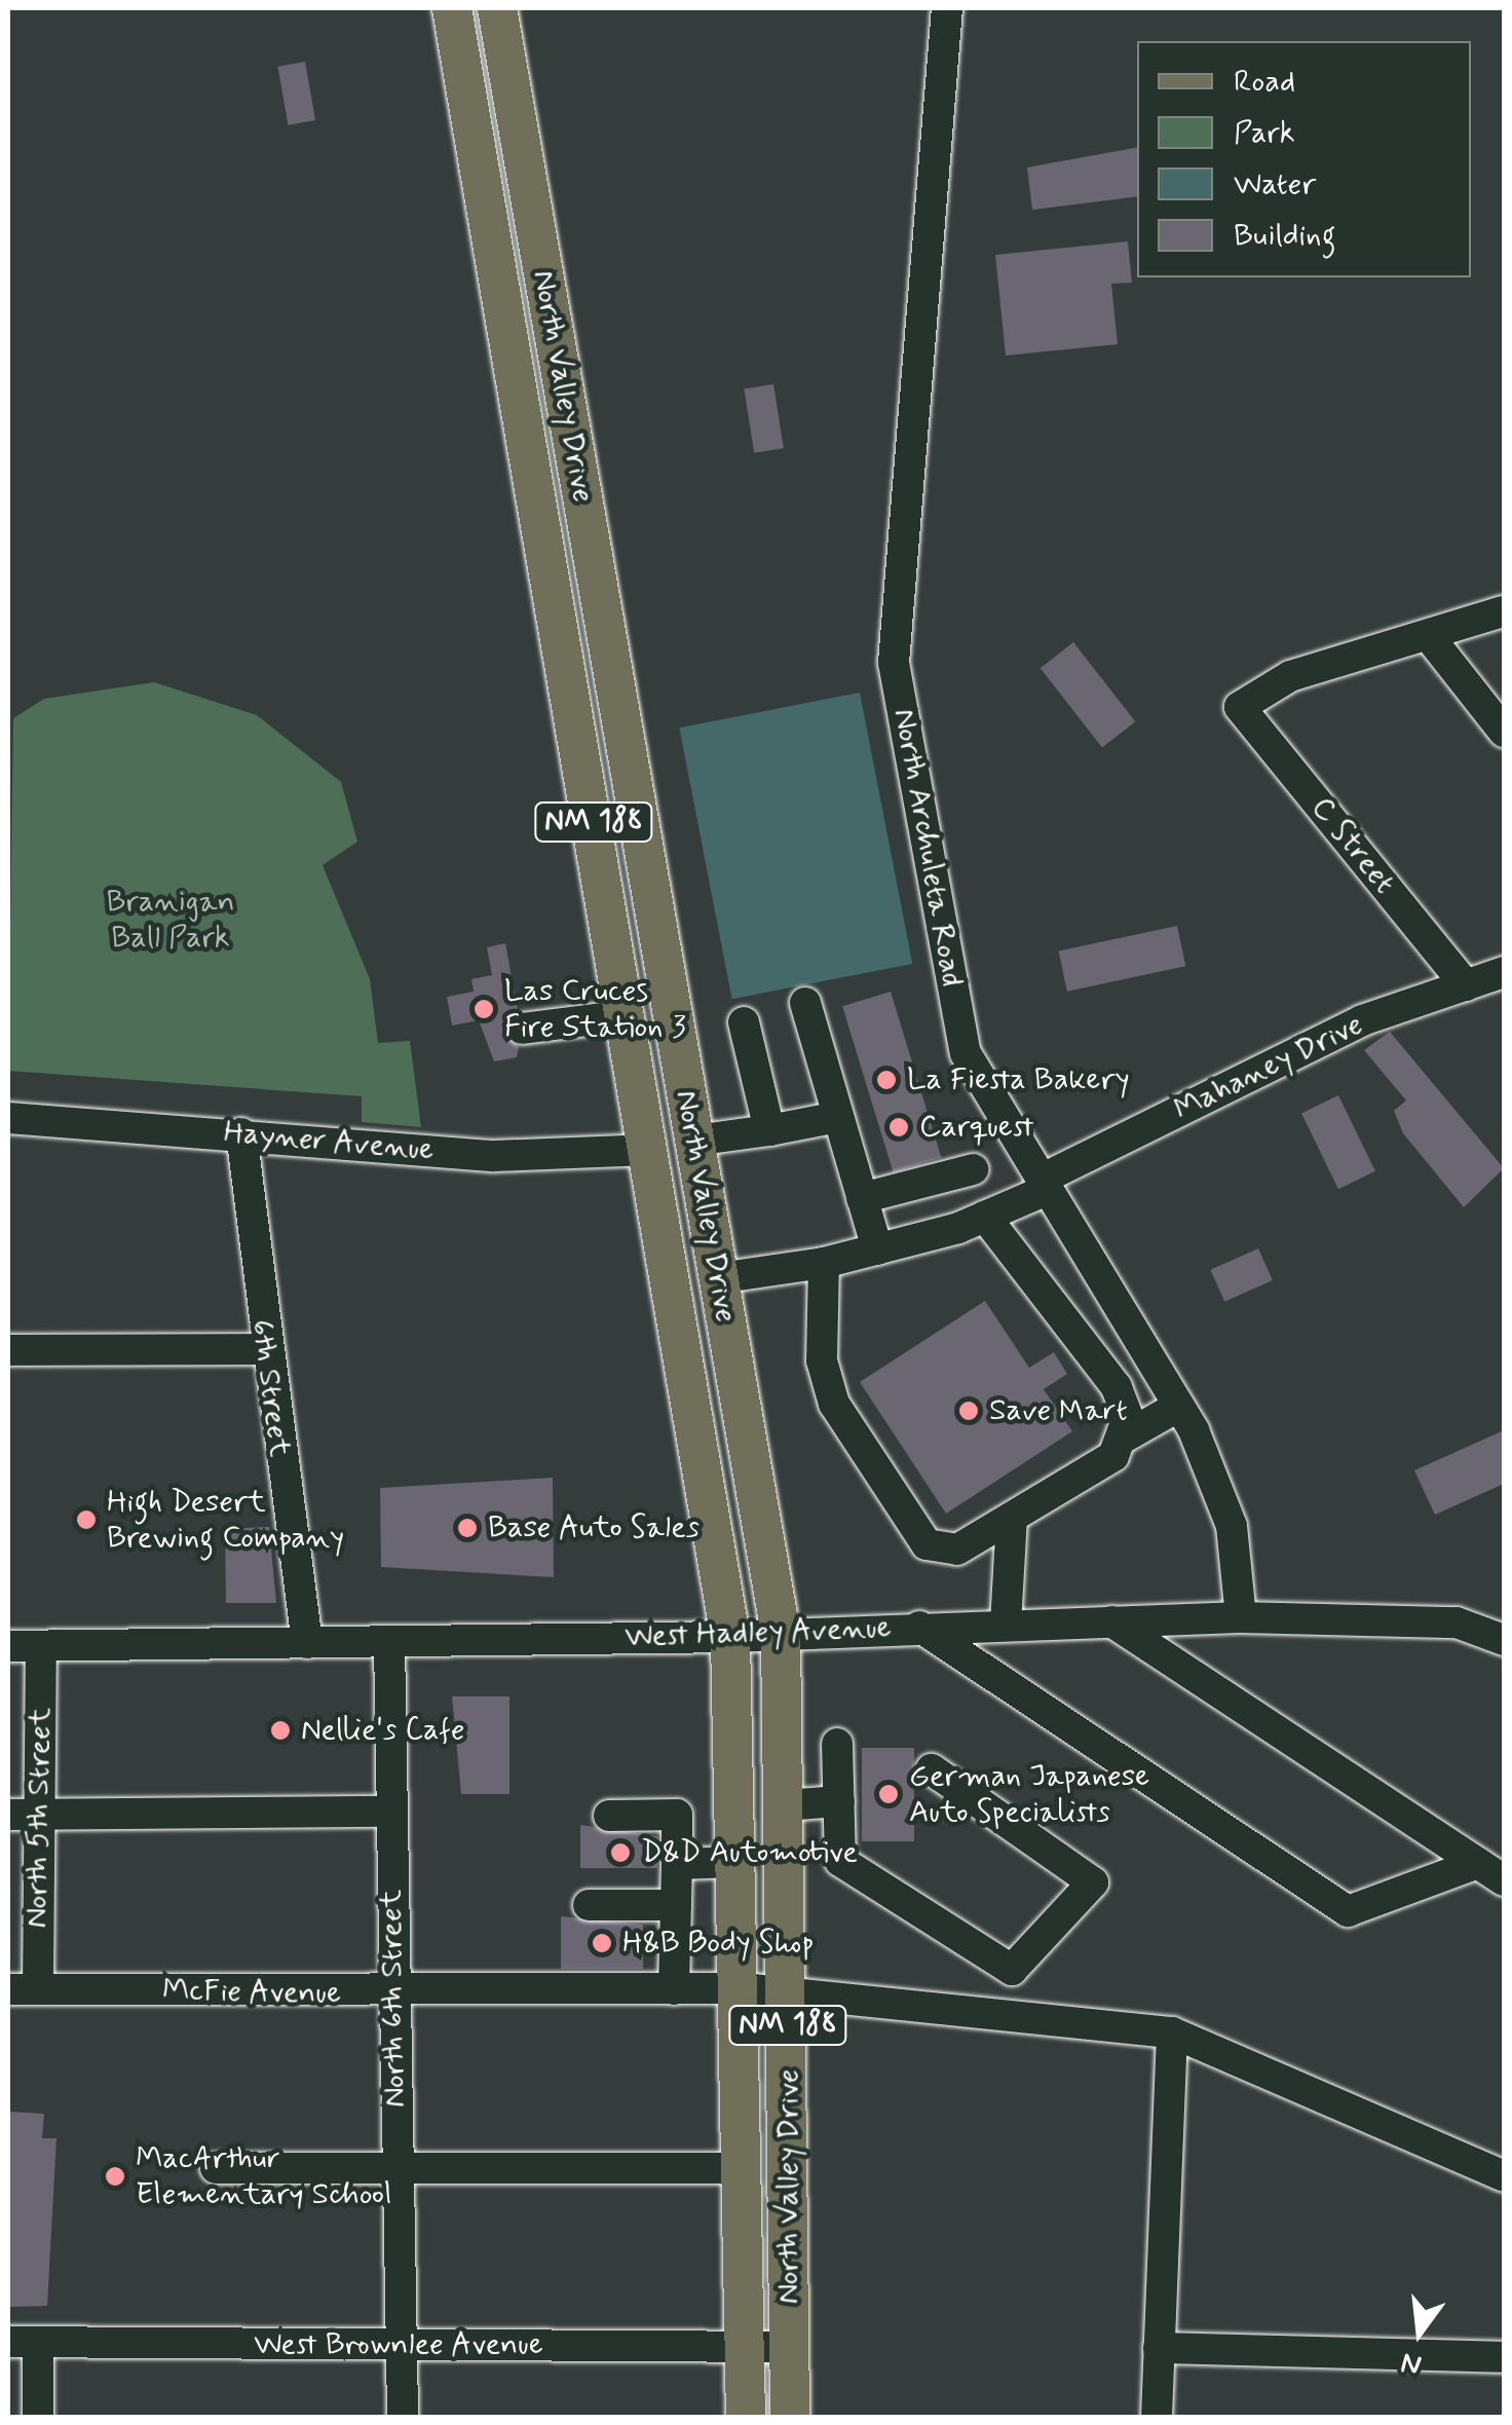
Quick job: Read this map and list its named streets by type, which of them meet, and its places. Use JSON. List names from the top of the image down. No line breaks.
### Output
{"streets":{"main road":["North Valley Drive","NM 188"],"street":["C Street","North Archuleta Road","Mahaney Drive","Hayner Avenue","6th Street","West Hadley Avenue","North 5th Street","McFie Avenue","North 6th Street","West Brownlee Avenue"]},"crossings":[["North Valley Drive","Hayner Avenue"],["North Valley Drive","West Hadley Avenue"],["North Valley Drive","McFie Avenue"],["North Valley Drive","West Brownlee Avenue"],["C Street","Mahaney Drive"],["North Archuleta Road","Mahaney Drive"],["North Archuleta Road","West Hadley Avenue"],["Hayner Avenue","6th Street"],["6th Street","West Hadley Avenue"],["West Hadley Avenue","North 5th Street"],["West Hadley Avenue","North 6th Street"],["North 5th Street","McFie Avenue"],["McFie Avenue","North 6th Street"],["North 6th Street","West Brownlee Avenue"]],"parks":["Branigan Ball Park"],"places":["Las Cruces Fire Station 3","La Fiesta Bakery","Carquest","Save Mart","High Desert Brewing Company","Base Auto Sales","Nellie's Cafe","German Japanese Auto Specialists","D&D Automotive","H&B Body Shop","MacArthur Elementary School"],"legend":["Road","Park","Water","Building"],"north":"bottom"}
